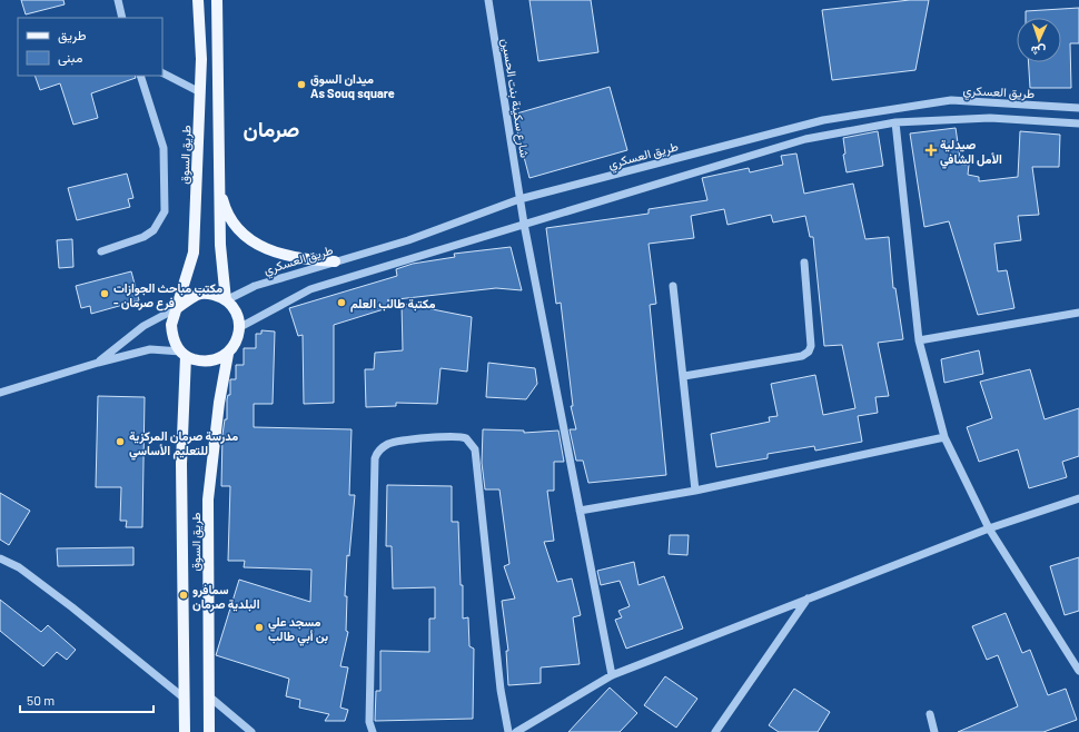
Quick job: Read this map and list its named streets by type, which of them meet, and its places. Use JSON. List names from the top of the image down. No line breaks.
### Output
{"streets":{"main road":["طريق السوق"],"street":["طريق العسكري","شارع سكينة بنت الحسين"]},"crossings":[["طريق العسكري","شارع سكينة بنت الحسين"],["طريق العسكري","طريق السوق"]],"districts":["صرمان"],"places":{"other":["ميدان السوق As Souq square","مكتب مباحث الجوازات - فرع صرمان","مكتبة طالب العلم","مدرسة صرمان المركزية للتعليم الأساسي","سمافرو البلدية صرمان","مسجد علي بن أبي طالب"],"health":["صيدلية الأمل الشافي"]},"legend":["طريق","مبنى"],"scale_bar":"50 m","north":"bottom"}
